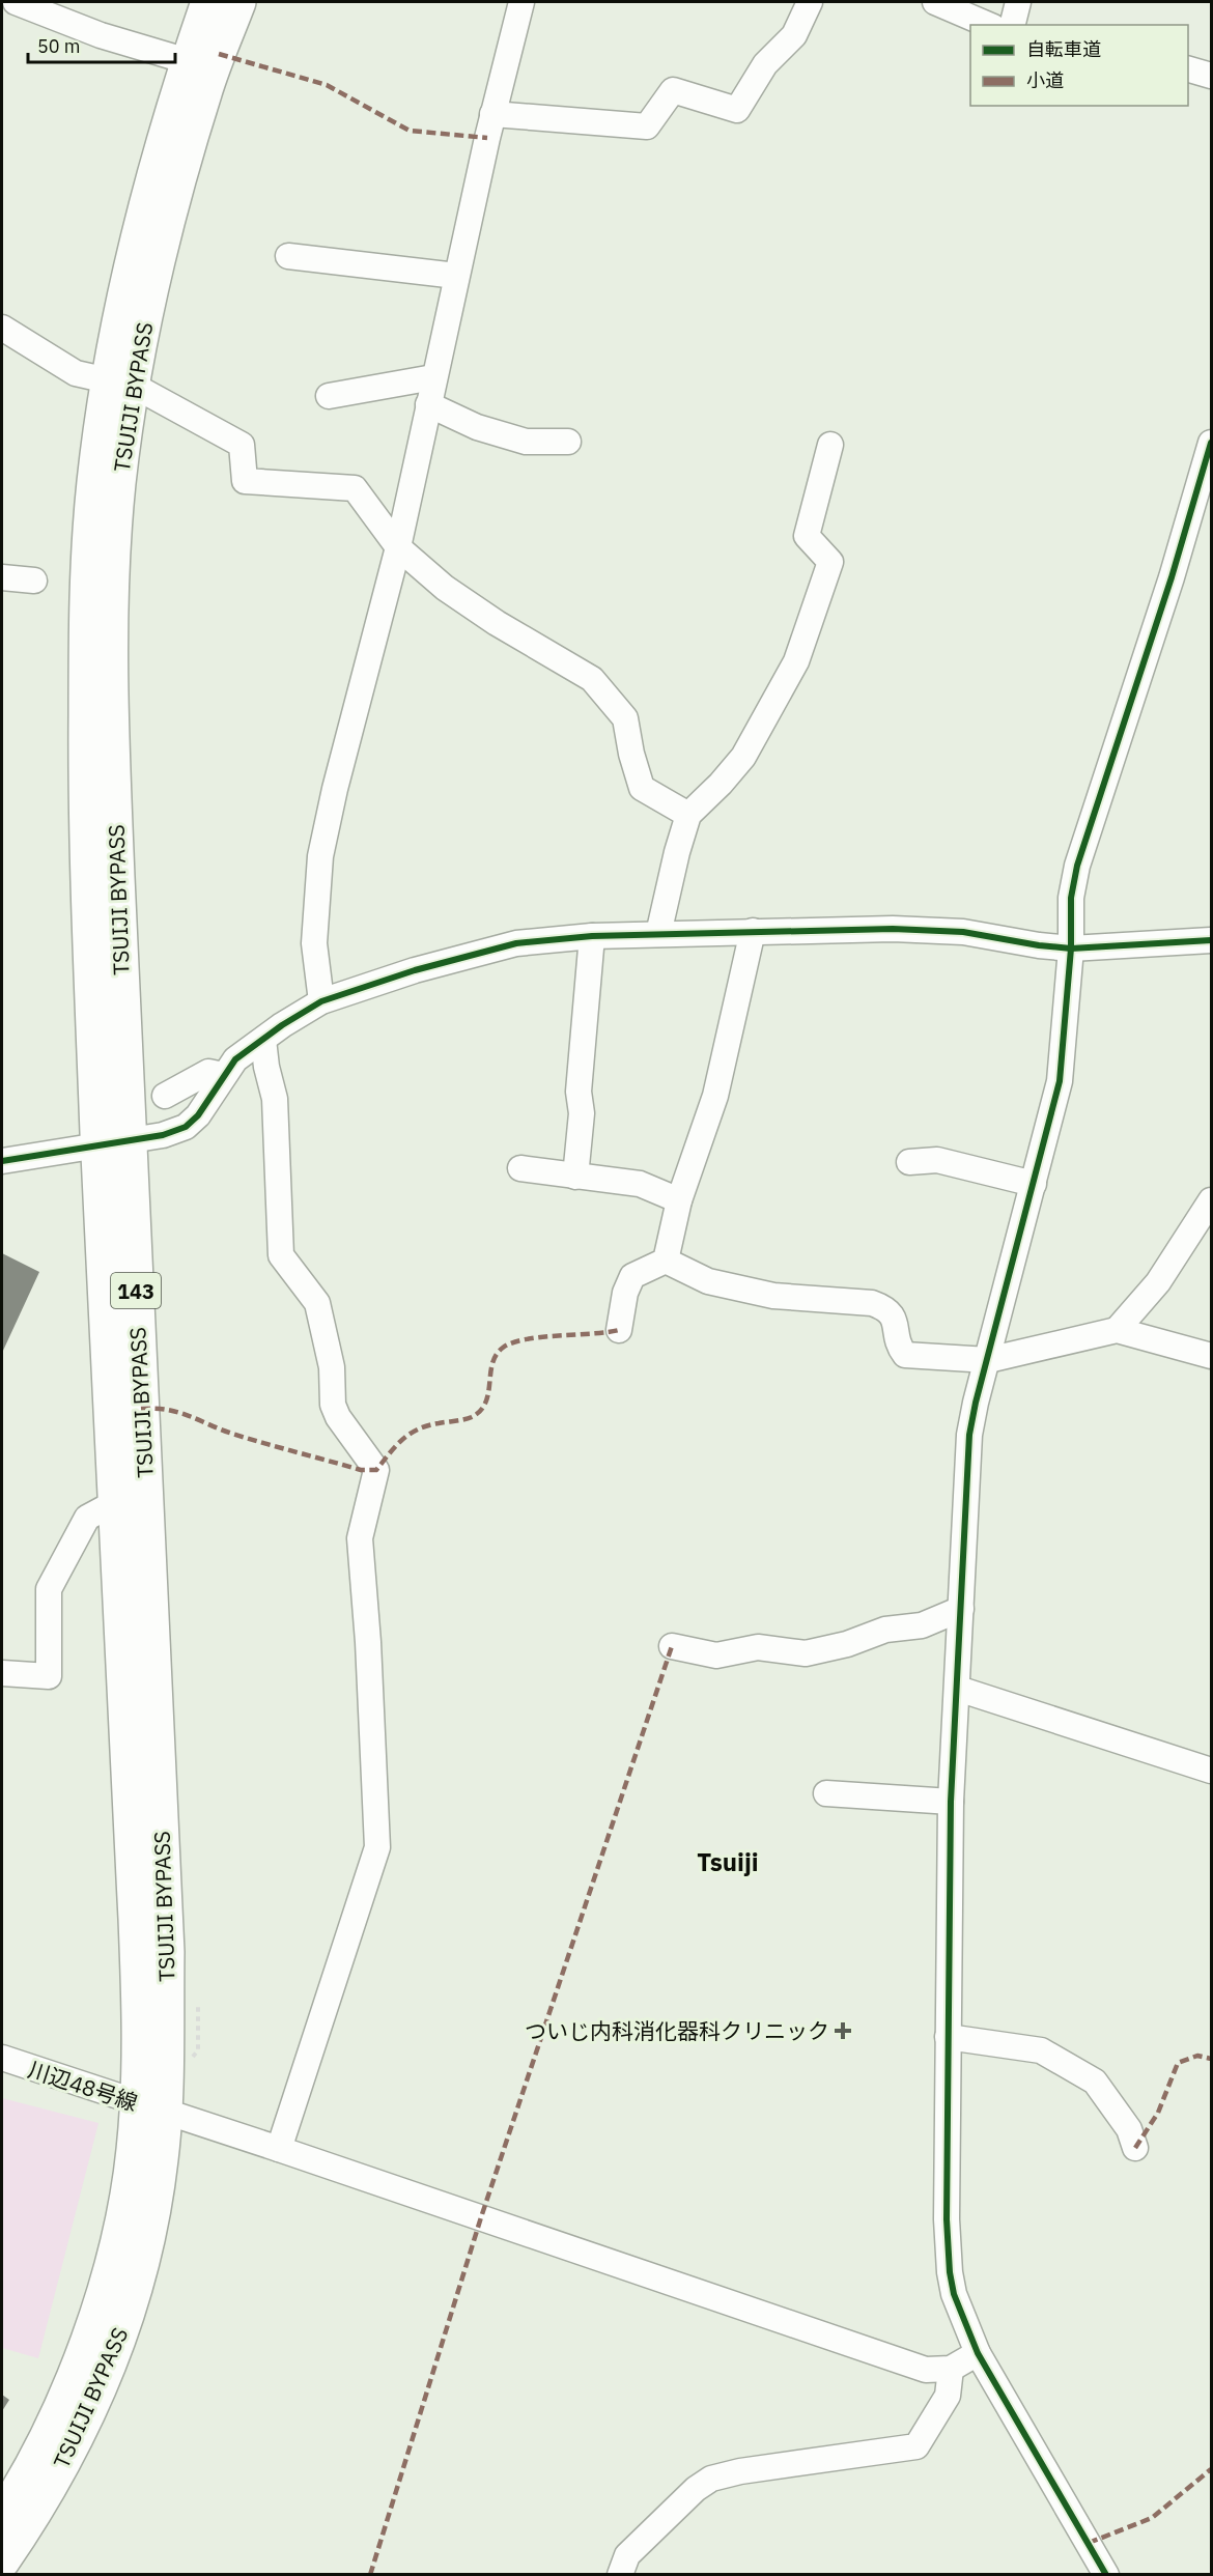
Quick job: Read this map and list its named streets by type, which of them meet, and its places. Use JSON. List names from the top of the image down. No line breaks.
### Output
{"streets":{"highway":["TSUIJI BYPASS","143"],"street":["川辺48号線"]},"crossings":[["TSUIJI BYPASS","川辺48号線"]],"districts":["Tsuiji"],"places":{"health":["ついじ内科消化器科クリニック"]},"legend":["自転車道","小道"],"scale_bar":"50 m"}
